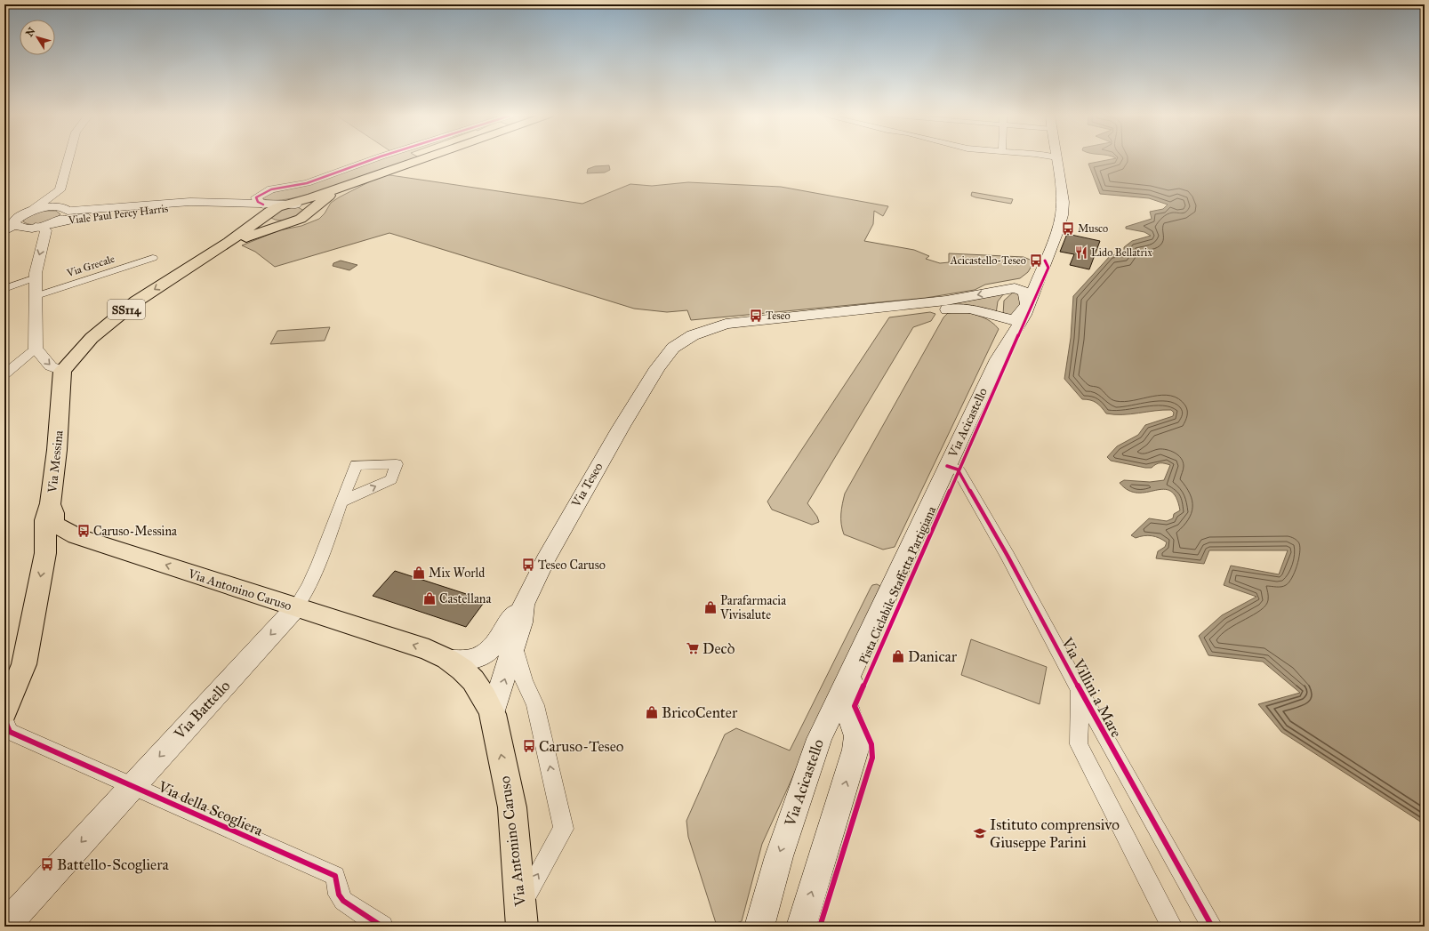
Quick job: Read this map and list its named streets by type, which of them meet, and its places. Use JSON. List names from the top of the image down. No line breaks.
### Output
{"streets":{"main road":["Viale Paul Percy Harris","SS114","Via Acicastello","Via Messina","Via Teseo","Via Antonino Caruso","Via Battello"],"street":["Via Grecale","Via Villini a Mare","Via della Scogliera"],"cycle path":["Pista Ciclabile Staffetta Partigiana"]},"crossings":[["SS114","Via Messina"],["Via Acicastello","Via Villini a Mare"],["Via Messina","Via Antonino Caruso"],["Via Messina","Via della Scogliera"],["Via Antonino Caruso","Via Battello"],["Via Battello","Via della Scogliera"]],"one_way":["Via Messina","Via Antonino Caruso"],"places":{"bus stop":["Musco","Acicastello-Teseo","Teseo","Caruso-Messina","Teseo Caruso","Caruso-Teseo","Battello-Scogliera"],"restaurant":["Lido Bellatrix"],"shop":["Mix World","Castellana","Parafarmacia Vivisalute","Danicar","BricoCenter"],"supermarket":["Decò"],"school or university":["Istituto comprensivo Giuseppe Parini"]},"north":"top left"}
